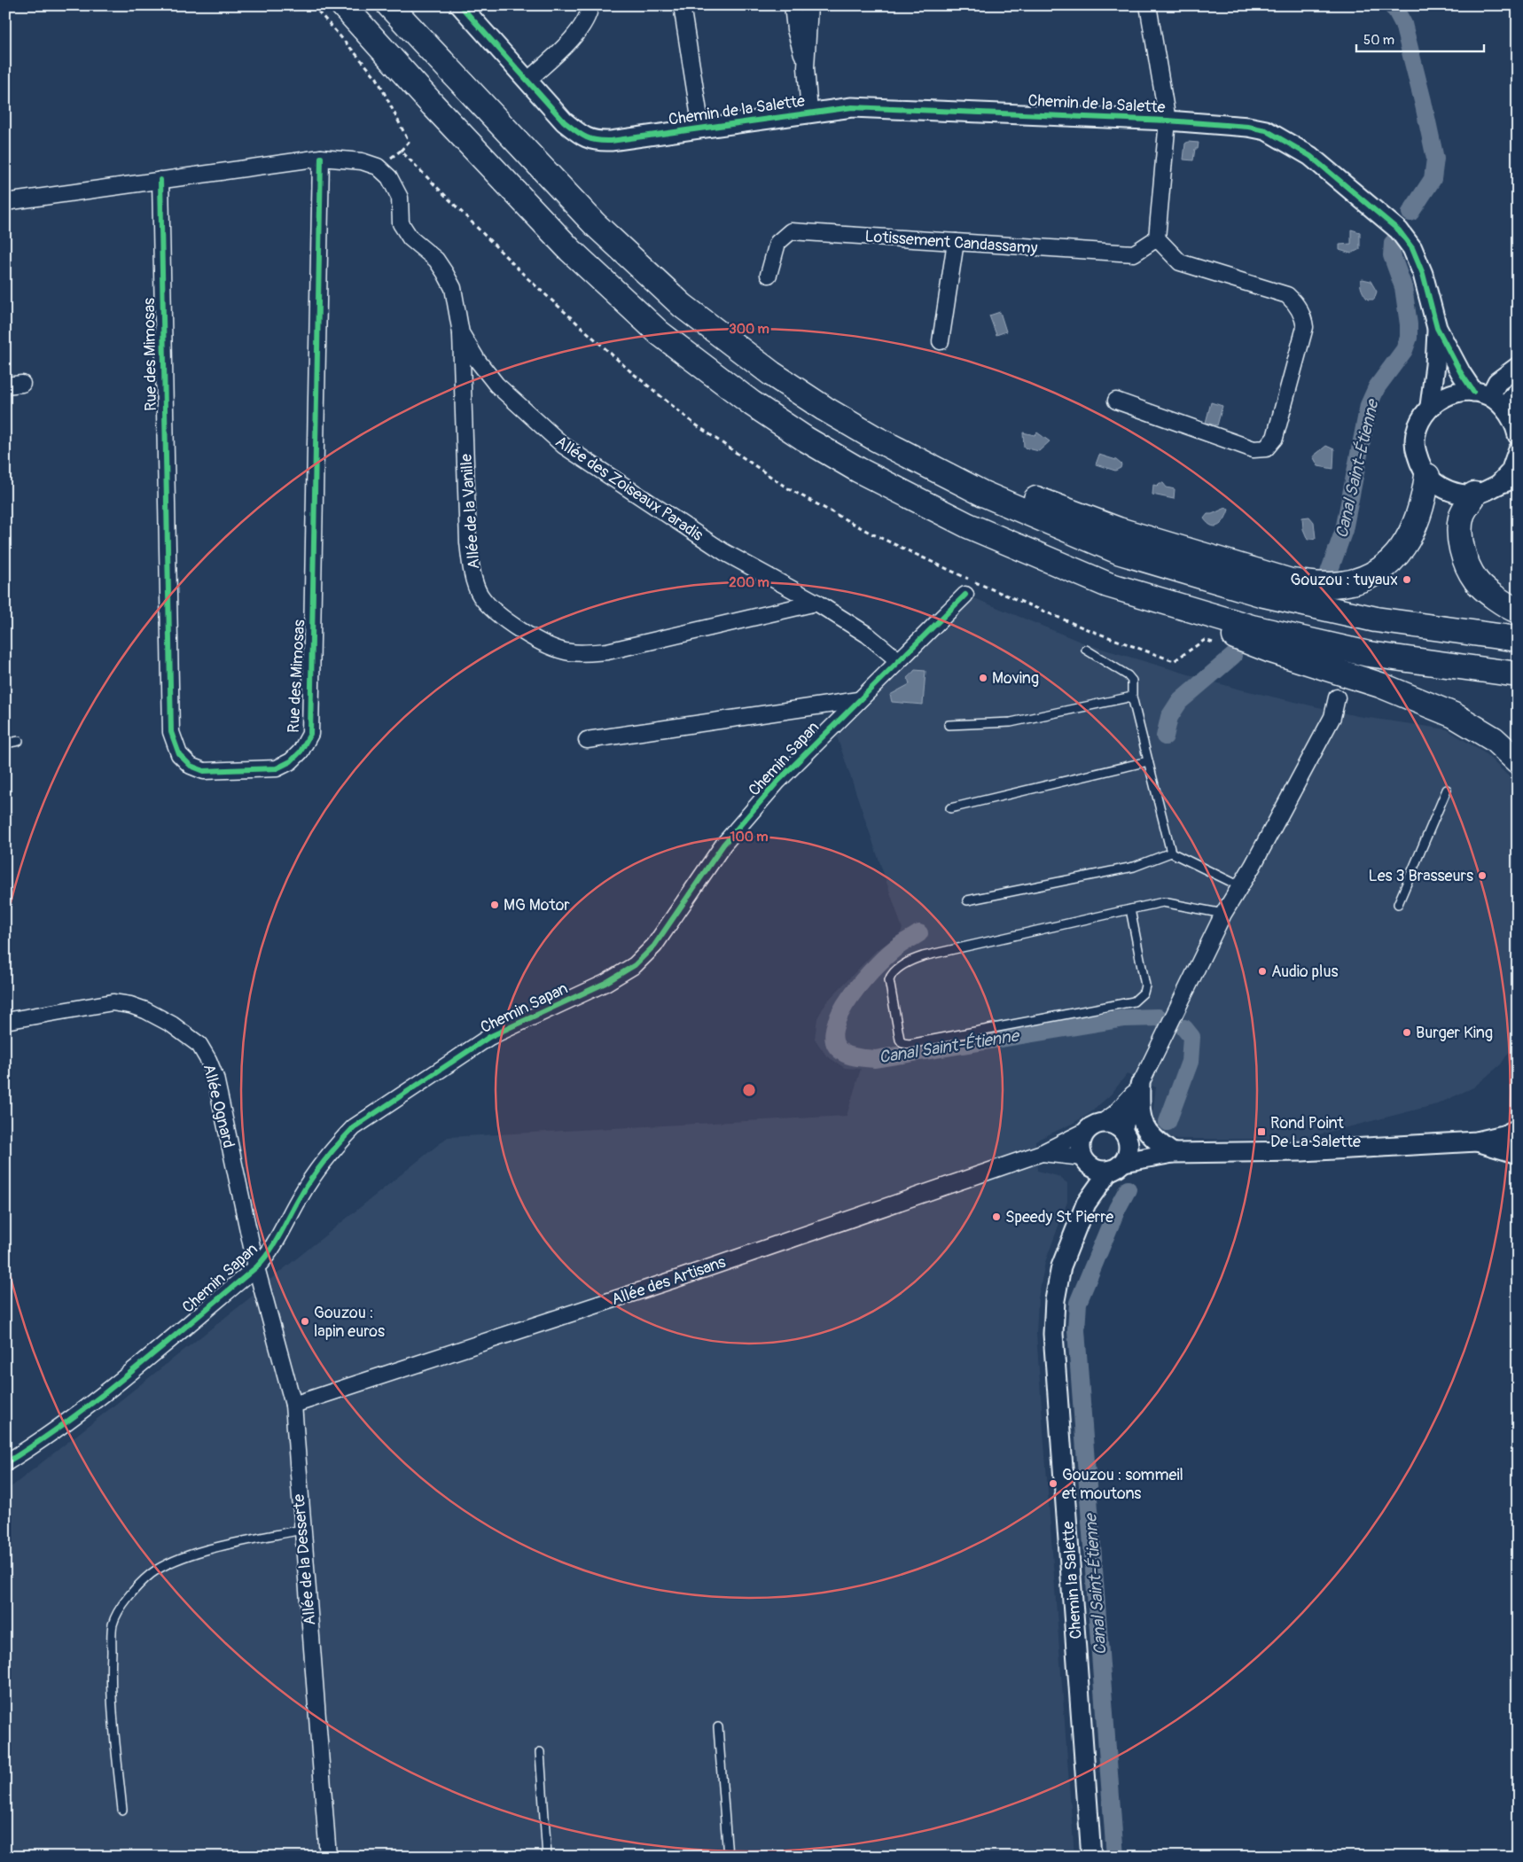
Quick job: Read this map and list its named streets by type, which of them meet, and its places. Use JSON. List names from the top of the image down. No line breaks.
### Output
{"streets":{"street":["Chemin de la Salette","Lotissement Candassamy","Rue des Mimosas","Allée des Zoiseaux Paradis","Allée de la Vanille","Chemin Sapan","Allée Ognard","Allée des Artisans","Allée de la Desserte","Chemin la Salette"]},"crossings":[["Allée des Zoiseaux Paradis","Allée de la Vanille"],["Allée des Zoiseaux Paradis","Chemin Sapan"],["Chemin Sapan","Allée Ognard"],["Chemin Sapan","Allée de la Desserte"],["Allée Ognard","Allée de la Desserte"],["Allée des Artisans","Allée de la Desserte"],["Allée des Artisans","Chemin la Salette"]],"water":["Canal Saint-Étienne"],"places":{"other":["Gouzou : tuyaux","Moving","Les 3 Brasseurs","MG Motor","Audio plus","Burger King","Speedy St Pierre","Gouzou : lapin euros","Gouzou : sommeil et moutons"],"transit":["Rond Point De La Salette"]},"scale_bar":"50 m","rings":["300 m","200 m","100 m"]}
